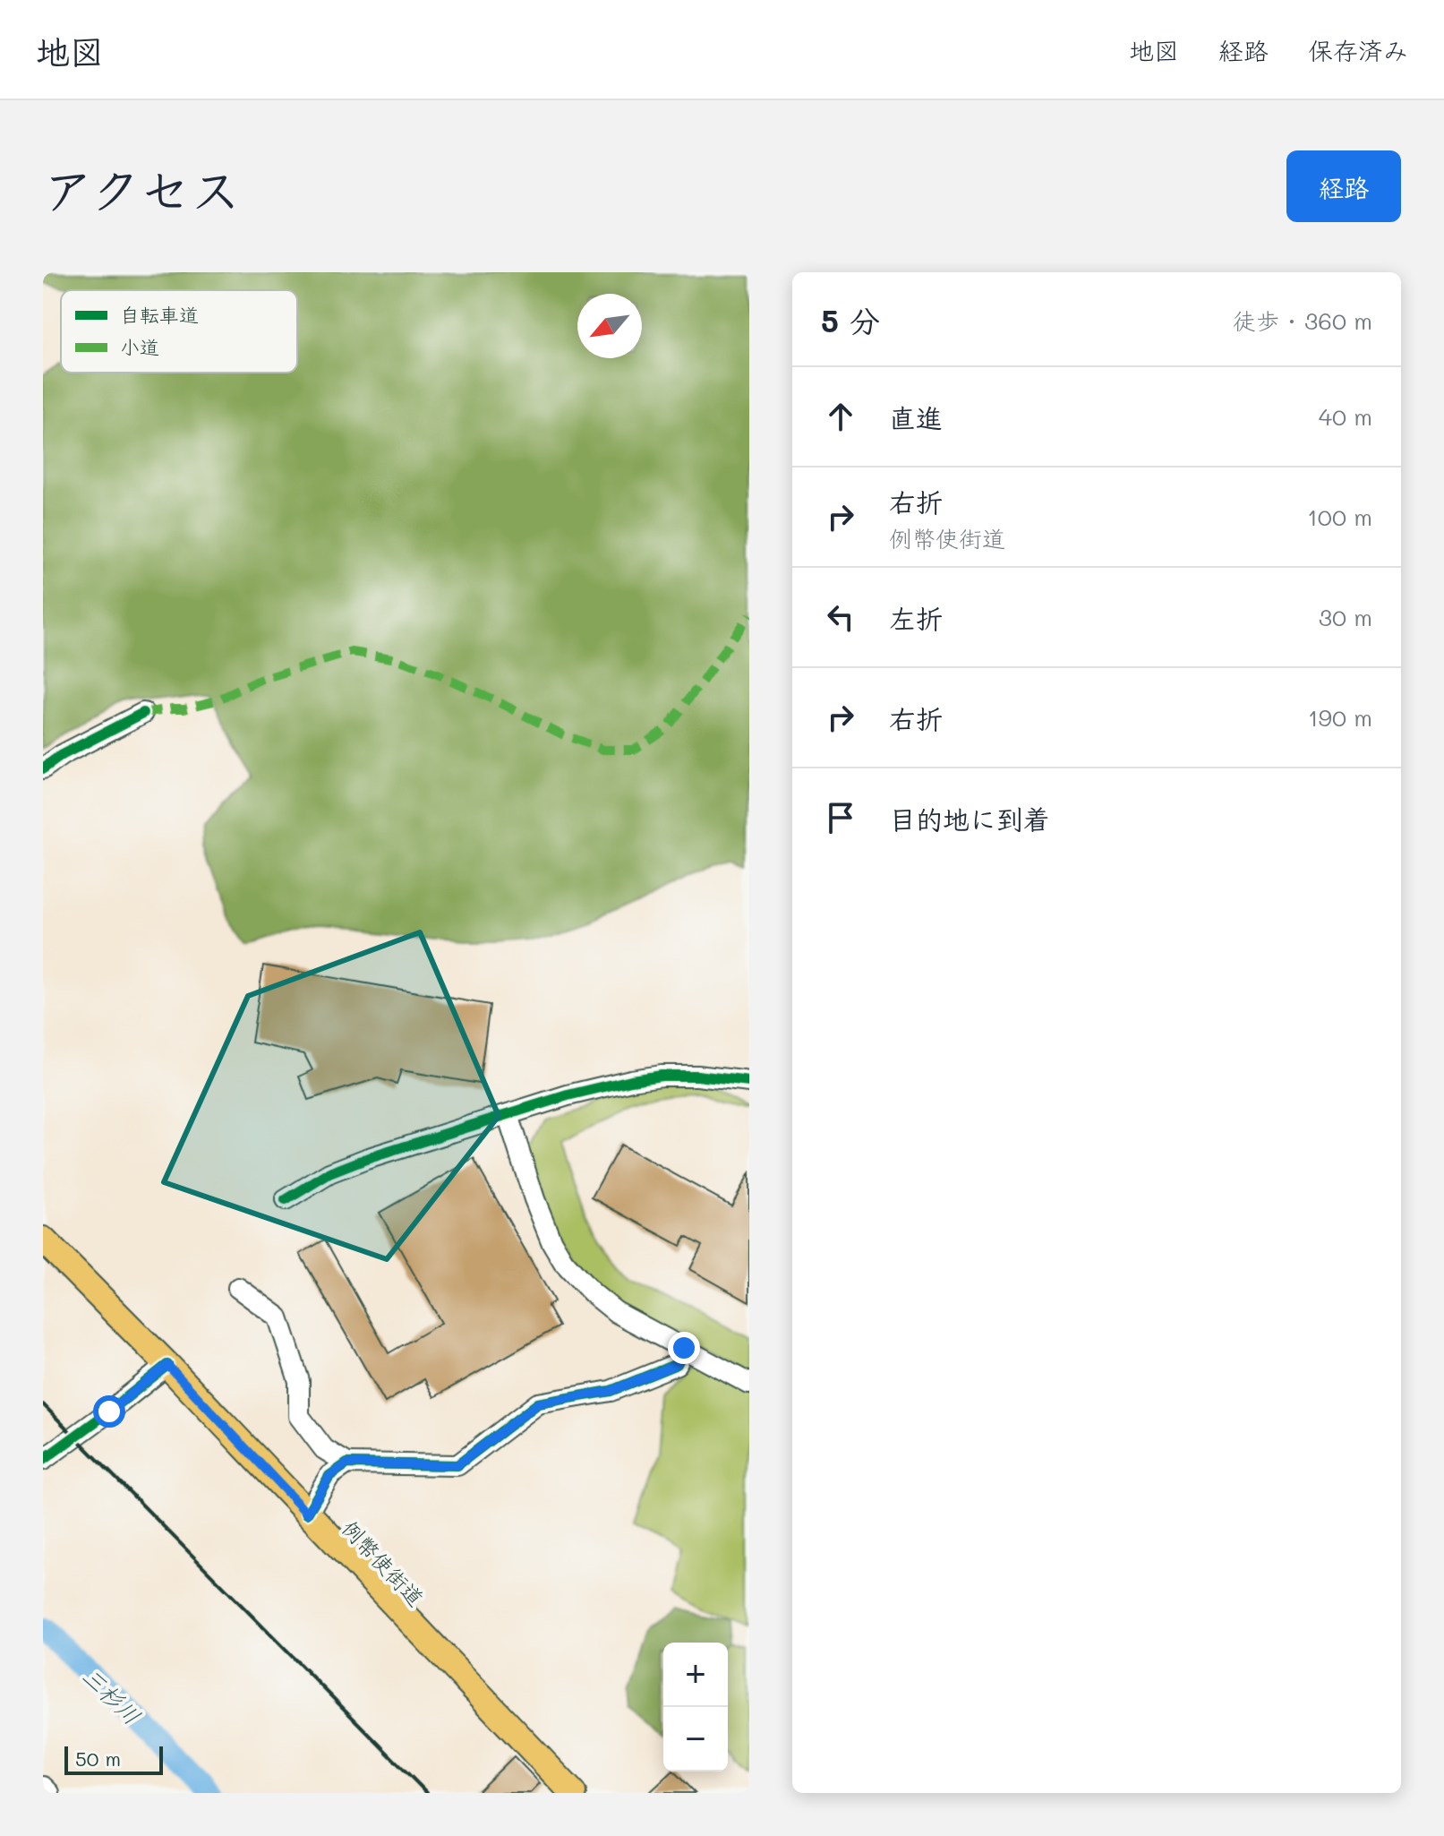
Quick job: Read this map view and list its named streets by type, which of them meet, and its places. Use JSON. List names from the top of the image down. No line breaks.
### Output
{"streets":{"main road":["例幣使街道"]},"water":["三杉川"],"legend":["自転車道","小道"],"scale_bar":"50 m","north":"bottom left","page":{"header":"地図","nav":["地図","経路","保存済み"],"title":"アクセス","buttons":"経路","heading":["5 分","徒歩 · 360 m"],"list":[["直進","40 m"],["右折","例幣使街道","100 m"],["左折","30 m"],["右折","190 m"],"目的地に到着"],"map_buttons":["+","−"],"scale":"50 m"}}
